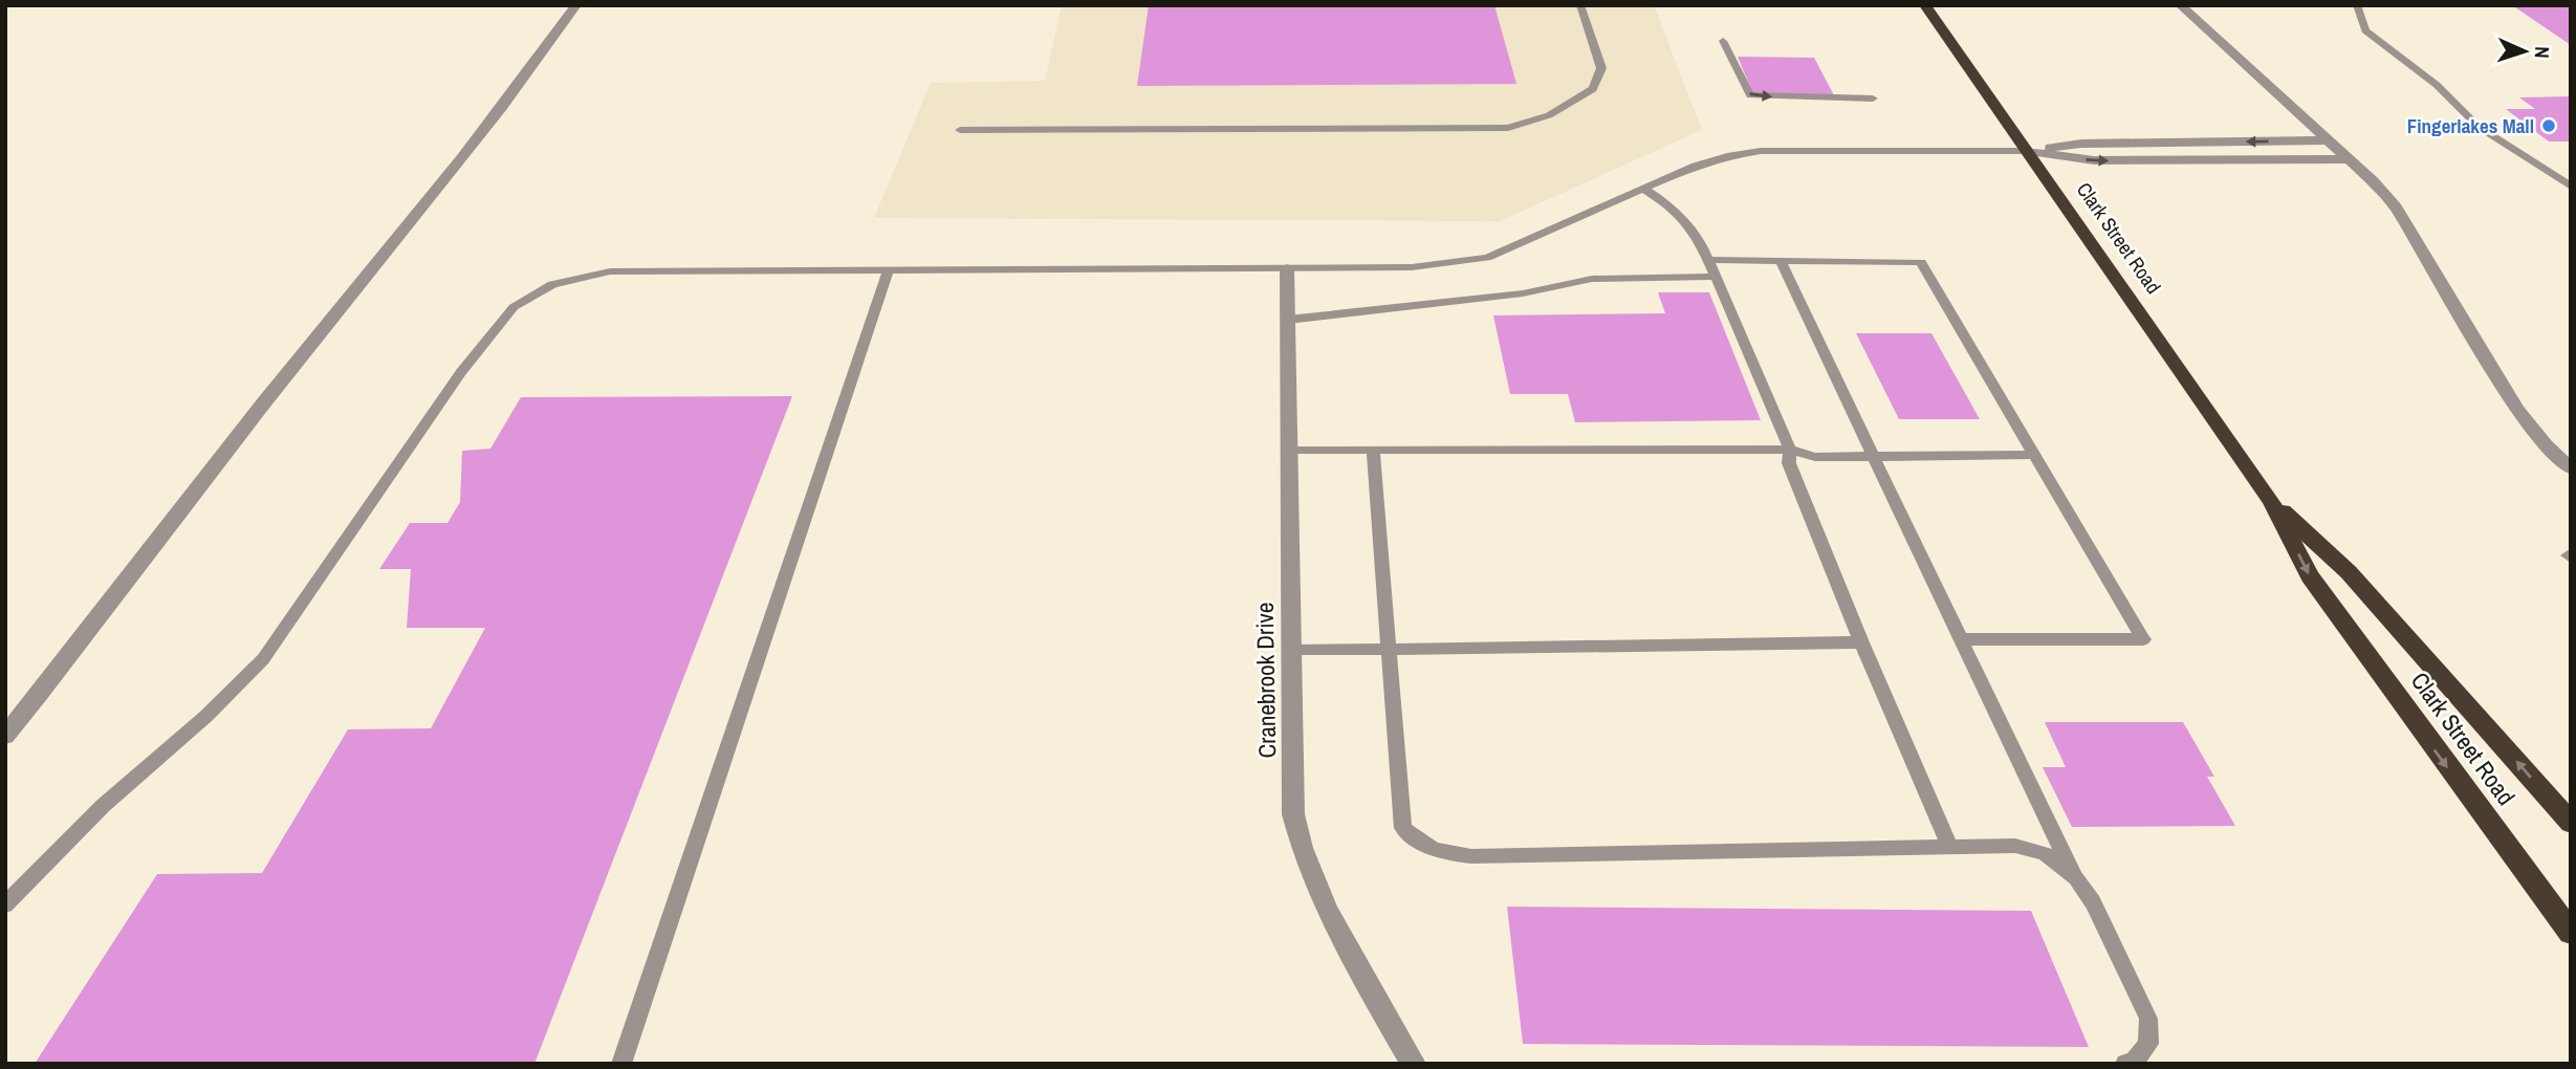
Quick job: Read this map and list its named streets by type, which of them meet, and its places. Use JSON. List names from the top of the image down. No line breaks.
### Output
{"streets":{"highway":["Clark Street Road"],"street":["Cranebrook Drive"]},"places":["Fingerlakes Mall"],"north":"right"}
